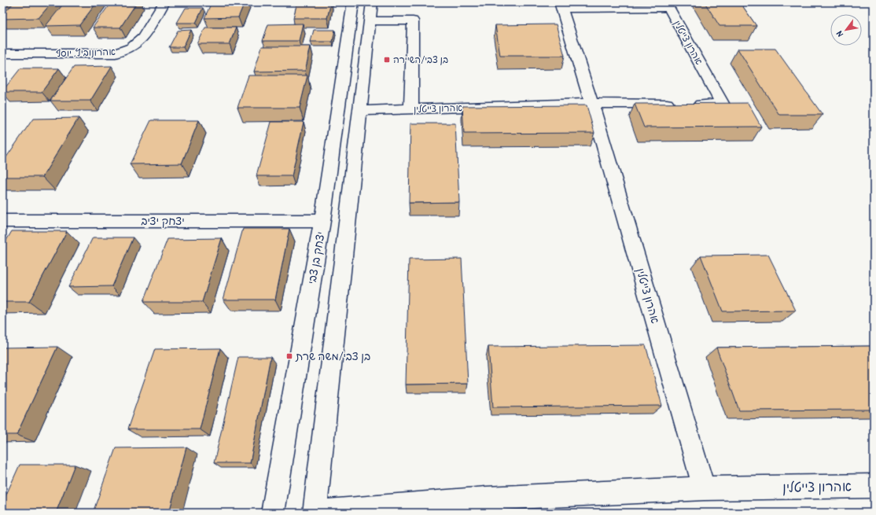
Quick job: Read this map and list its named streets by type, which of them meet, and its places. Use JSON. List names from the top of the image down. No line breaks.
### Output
{"streets":{"street":["אהרון צייטלין","אהרונוביץ, יוסף","יצחק יציב","יצחק בן צבי"]},"crossings":[["יצחק יציב","יצחק בן צבי"]],"places":{"transit":["בן צבי/השיירה","בן צבי/משה שרת"]},"north":"bottom left"}
